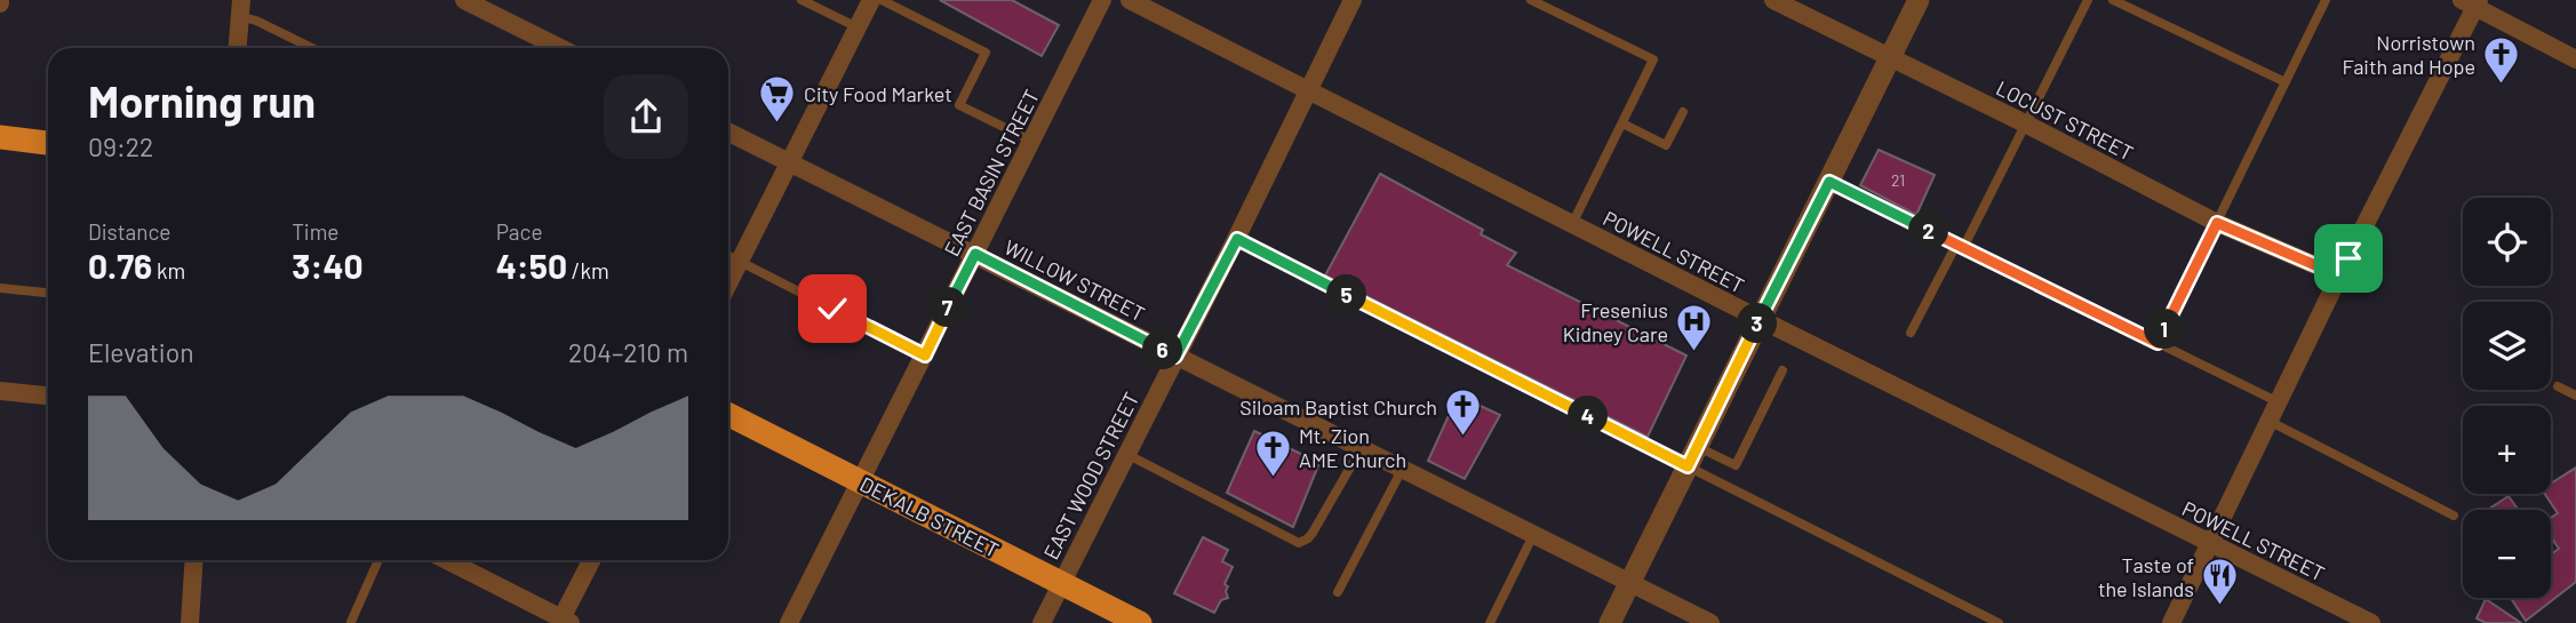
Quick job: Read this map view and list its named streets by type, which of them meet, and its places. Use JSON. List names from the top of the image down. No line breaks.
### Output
{"streets":{"highway":["DEKALB STREET"],"street":["LOCUST STREET","EAST BASIN STREET","POWELL STREET","WILLOW STREET","EAST WOOD STREET"]},"crossings":[["EAST BASIN STREET","WILLOW STREET"],["EAST BASIN STREET","DEKALB STREET"],["POWELL STREET","EAST WOOD STREET"],["WILLOW STREET","EAST WOOD STREET"],["EAST WOOD STREET","DEKALB STREET"]],"places":{"church":["Norristown Faith and Hope","Siloam Baptist Church","Mt. Zion AME Church"],"supermarket":["City Food Market"],"hospital":["Fresenius Kidney Care"],"restaurant":["Taste of the Islands"]},"house_numbers":["21"],"page":{"heading":["Morning run","09:22"],"stats":[["Distance","0.76 km"],["Time","3:40"],["Pace","4:50 /km"]],"map_buttons":["+","−"],"pins":["2","5","7","3","1","6","4"],"chart":["Elevation","204–210 m"]}}
